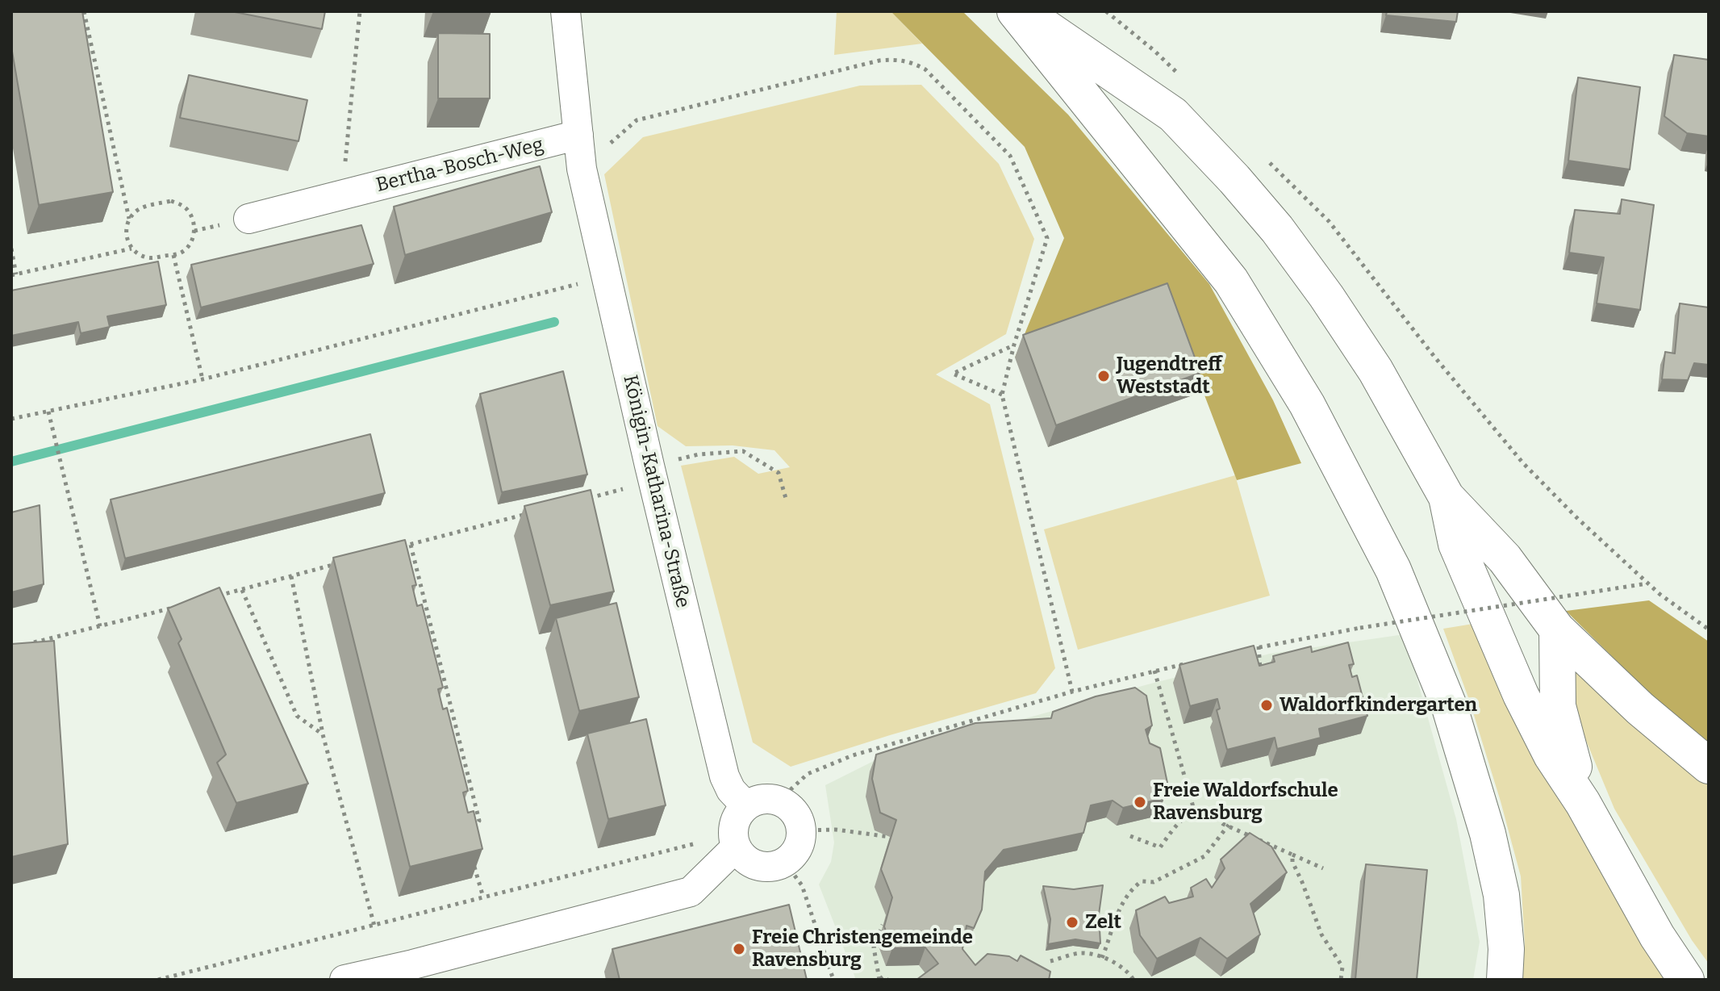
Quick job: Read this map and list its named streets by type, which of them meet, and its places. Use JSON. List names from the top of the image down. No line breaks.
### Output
{"streets":{"street":["Bertha-Bosch-Weg","Königin-Katharina-Straße"]},"crossings":[["Bertha-Bosch-Weg","Königin-Katharina-Straße"]],"places":["Jugendtreff Weststadt","Waldorfkindergarten","Freie Waldorfschule Ravensburg","Zelt","Freie Christengemeinde Ravensburg"]}
